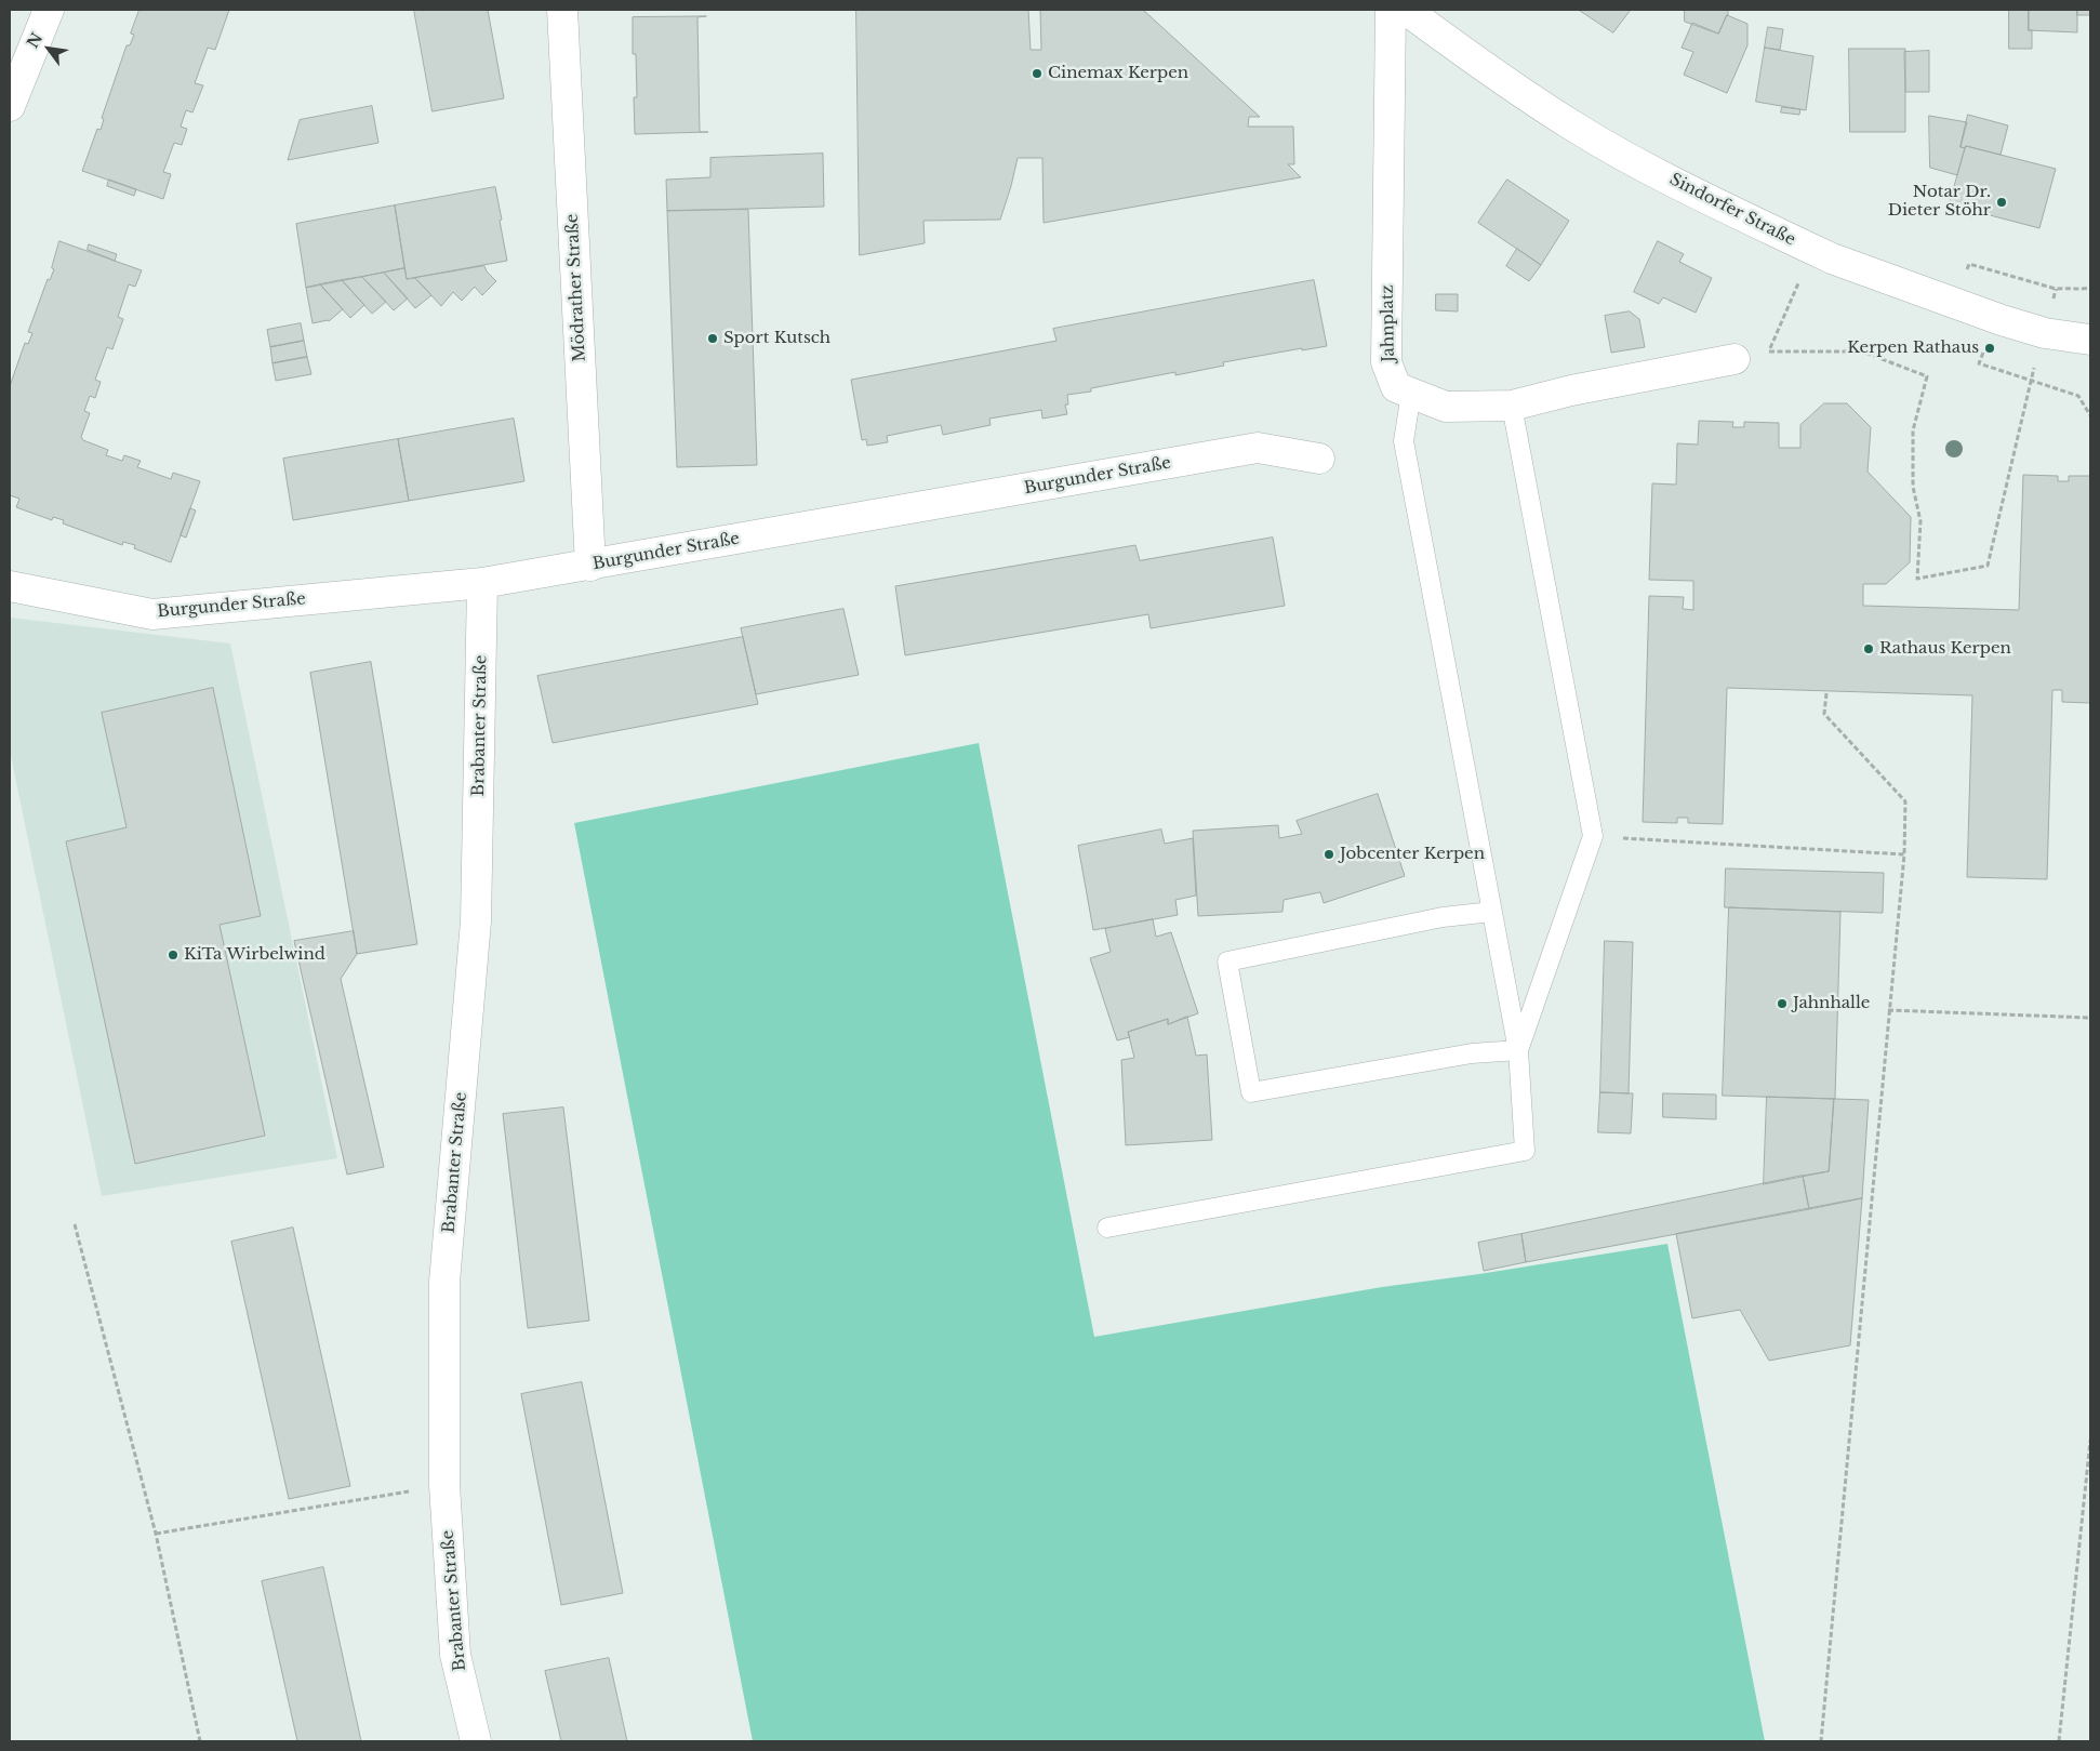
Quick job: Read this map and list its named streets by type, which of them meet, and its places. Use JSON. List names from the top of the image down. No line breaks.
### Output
{"streets":{"street":["Sindorfer Straße","Mödrather Straße","Jahnplatz","Burgunder Straße","Brabanter Straße"]},"crossings":[["Mödrather Straße","Burgunder Straße"],["Burgunder Straße","Brabanter Straße"]],"places":["Cinemax Kerpen","Notar Dr. Dieter Stöhr","Sport Kutsch","Kerpen Rathaus","Rathaus Kerpen","Jobcenter Kerpen","KiTa Wirbelwind","Jahnhalle"],"north":"top left"}
